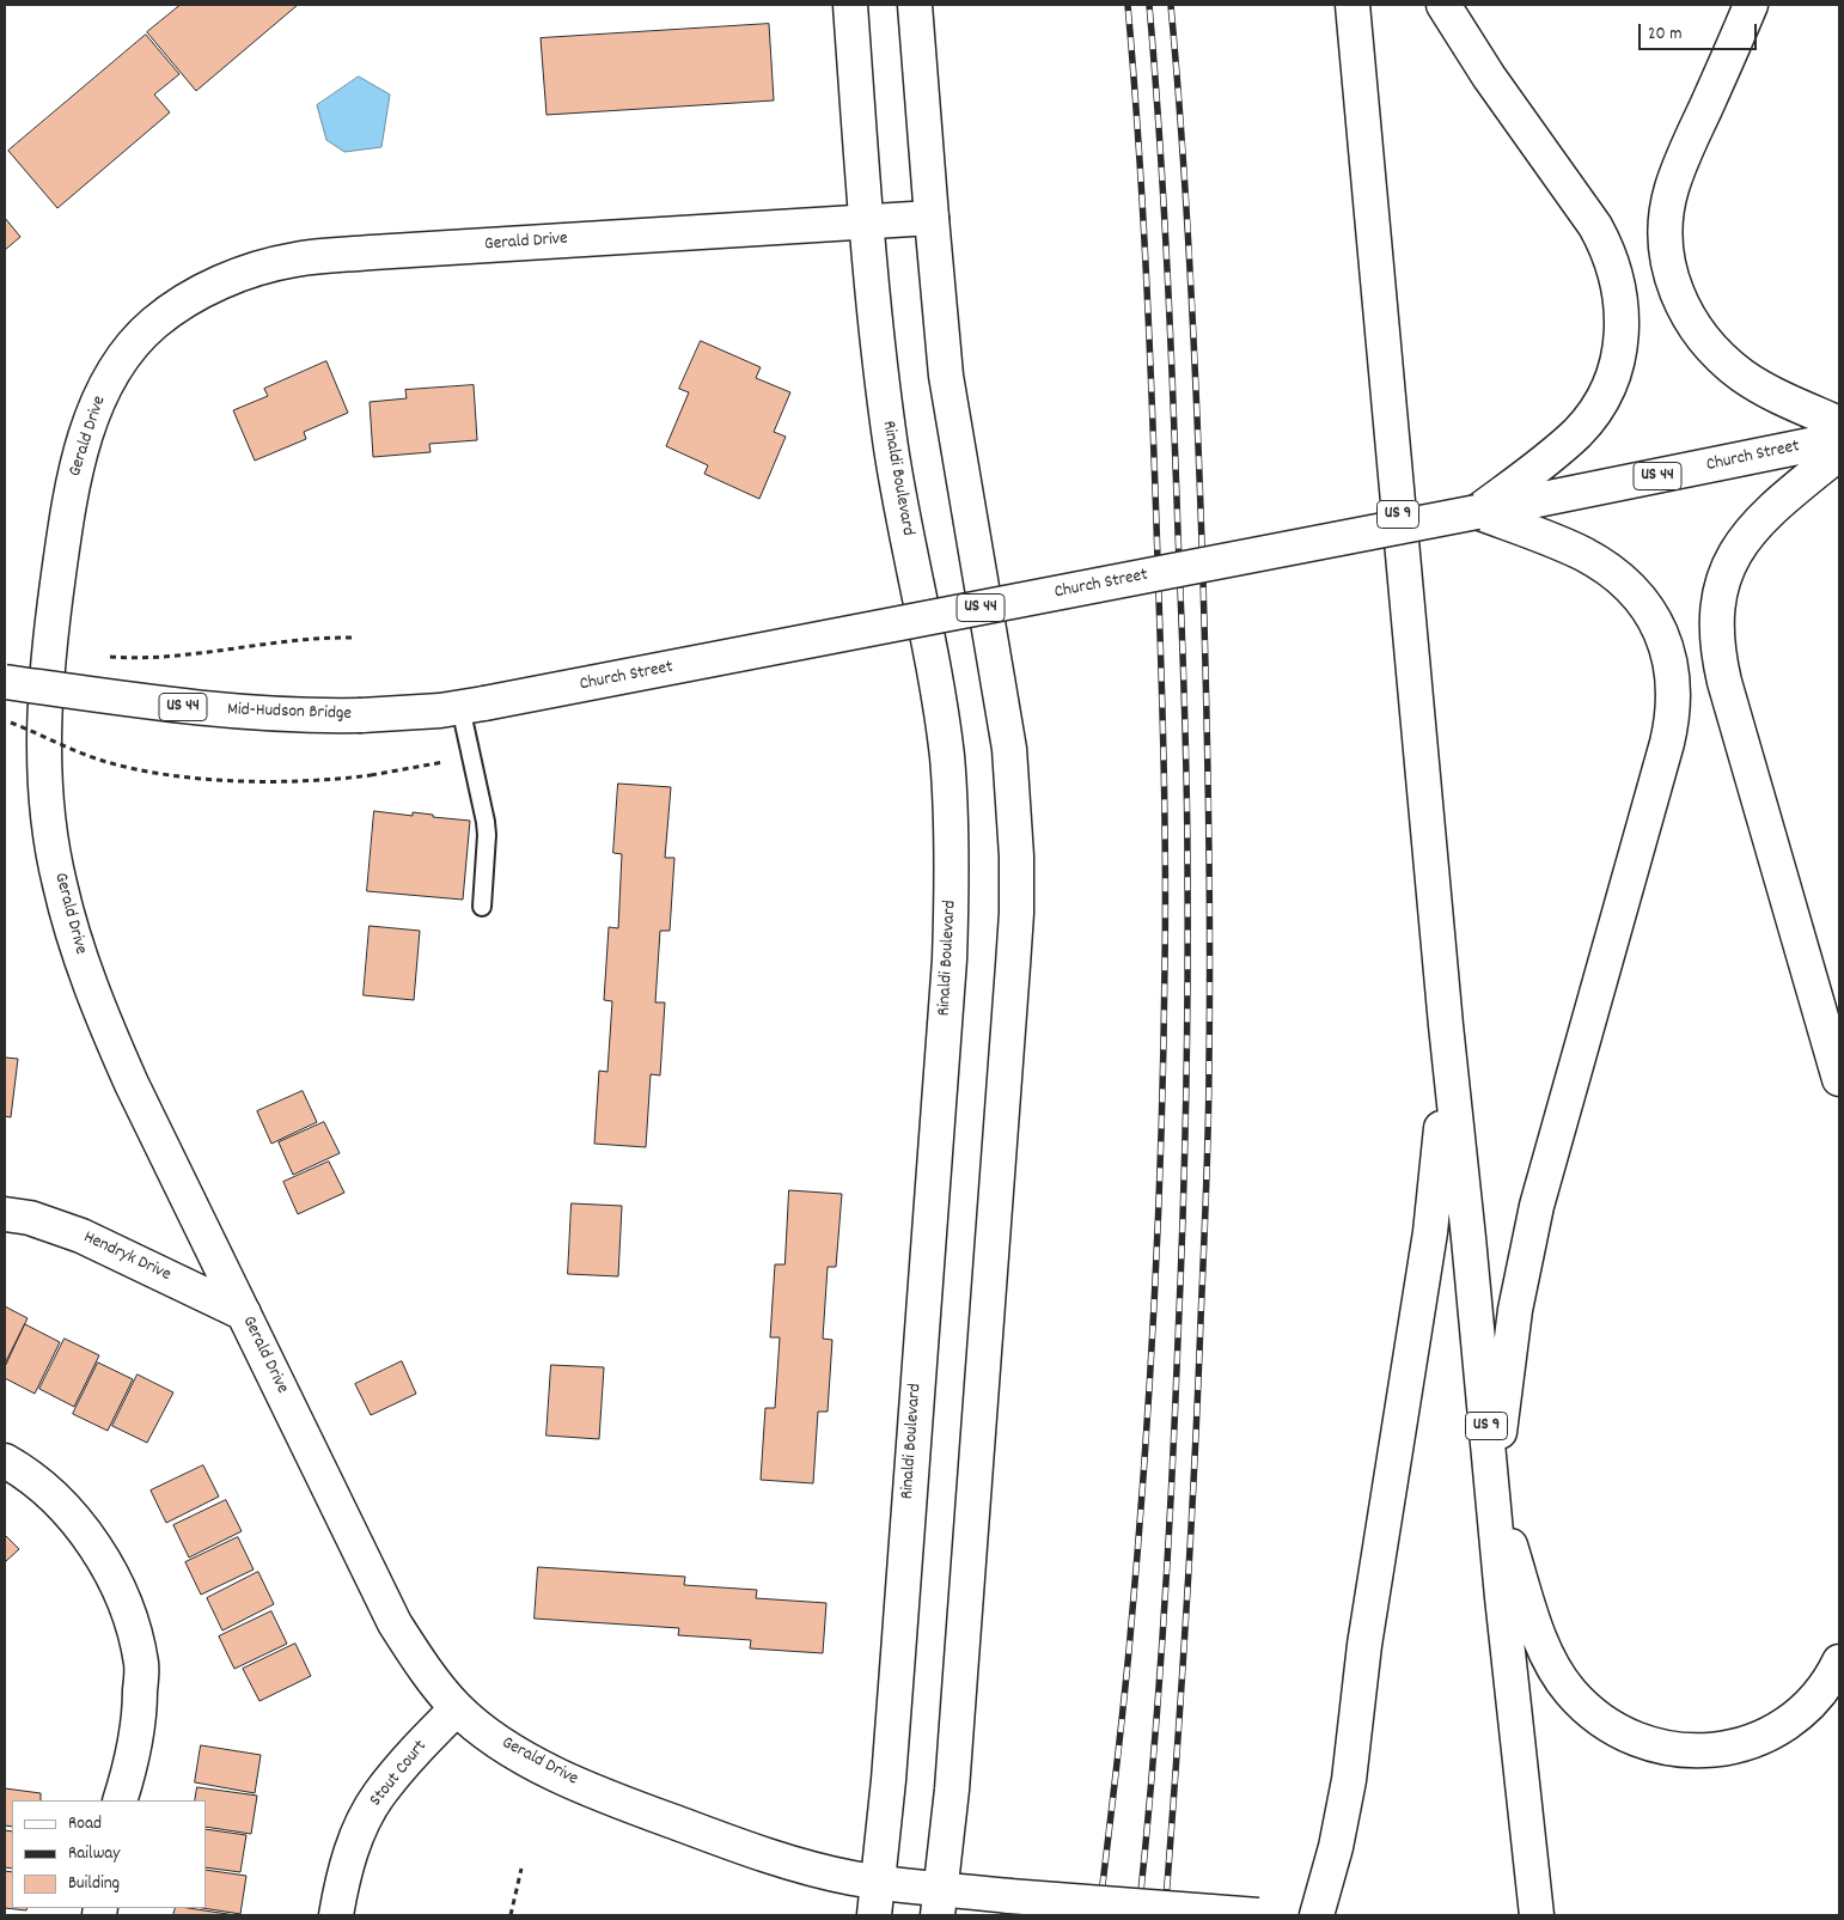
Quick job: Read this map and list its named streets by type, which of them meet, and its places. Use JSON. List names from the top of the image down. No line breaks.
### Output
{"streets":{"main road":["Gerald Drive","Church Street","US 44","Rinaldi Boulevard","US 9","Mid-Hudson Bridge","Hendryk Drive","Stout Court"]},"crossings":[["Gerald Drive","Rinaldi Boulevard"],["Gerald Drive","Hendryk Drive"],["Gerald Drive","Stout Court"],["Church Street","Mid-Hudson Bridge"]],"legend":["Road","Railway","Building"],"scale_bar":"20 m"}
